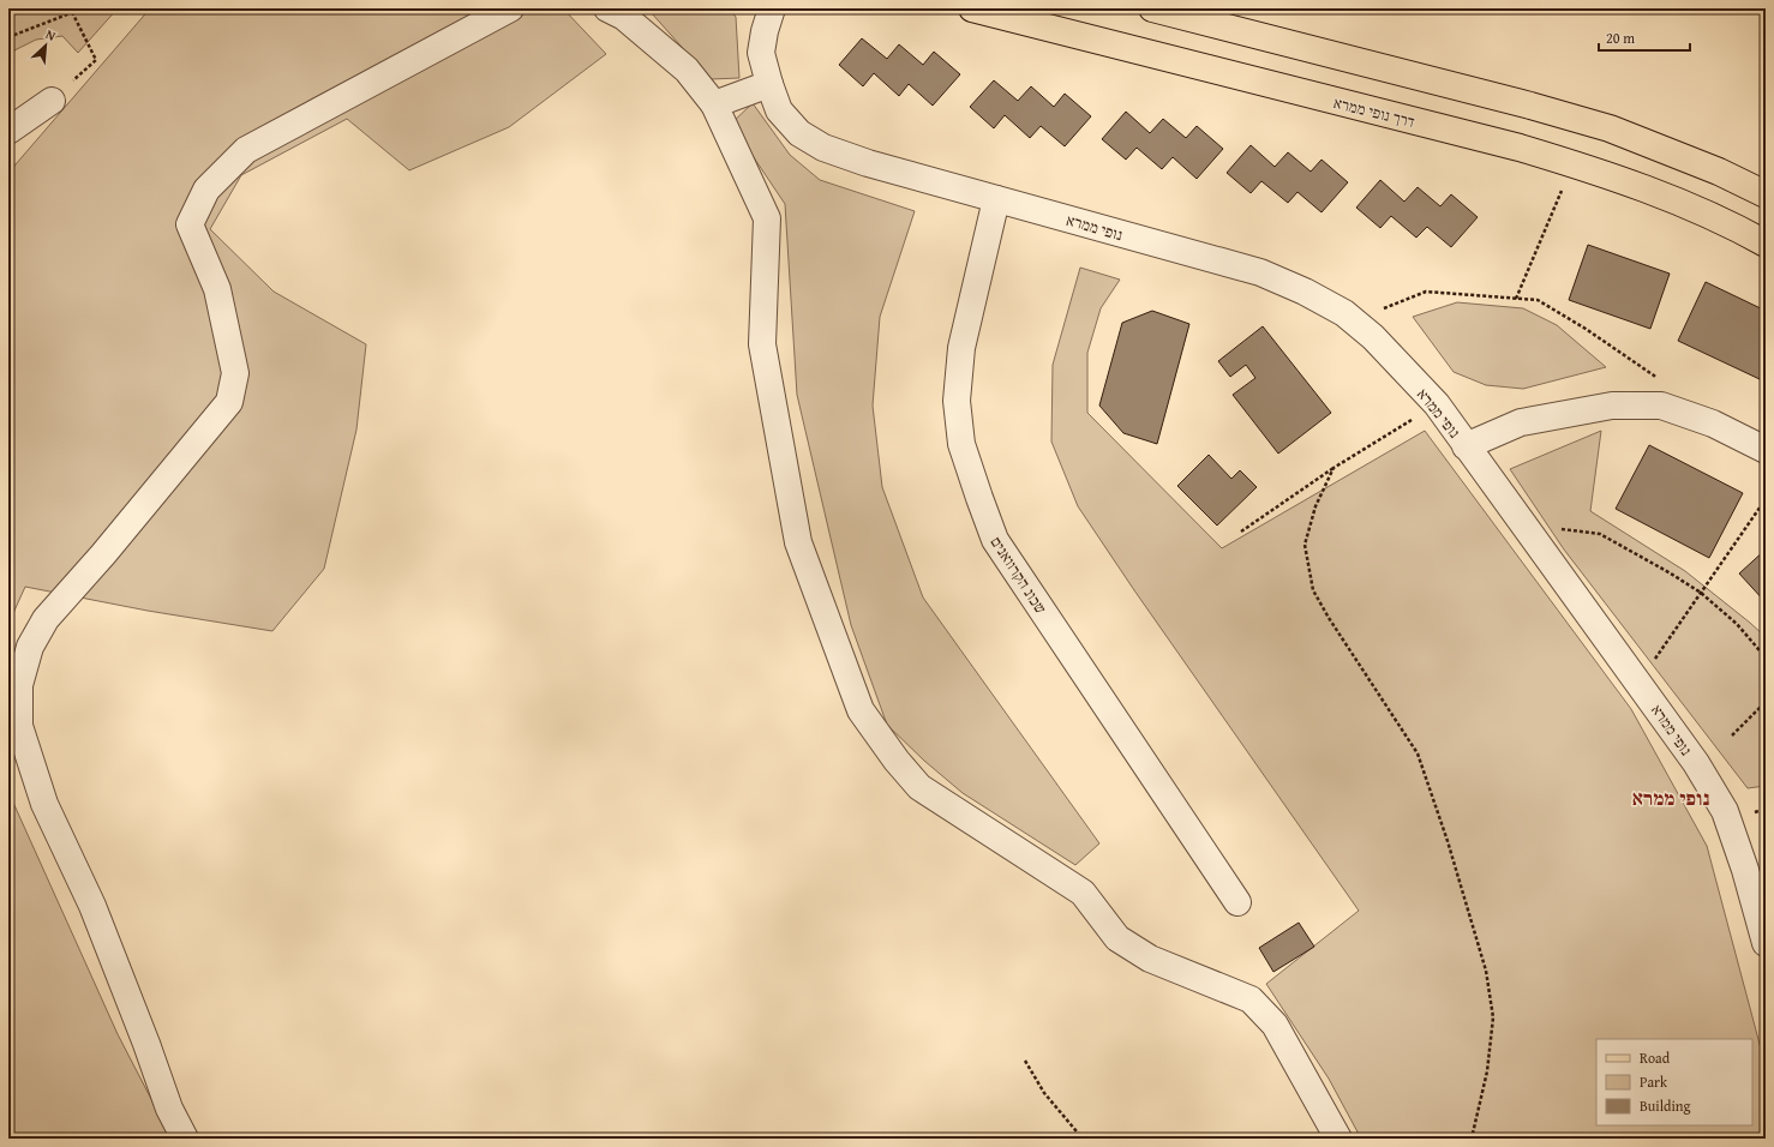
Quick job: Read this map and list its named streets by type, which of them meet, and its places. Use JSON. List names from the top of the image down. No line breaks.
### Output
{"streets":{"main road":["דרך נופי ממרא"],"street":["נופי ממרא","שכונ הקרוואנים"]},"crossings":[["נופי ממרא","שכונ הקרוואנים"]],"districts":["נופי ממרא"],"legend":["Road","Park","Building"],"scale_bar":"20 m","north":"top right"}
